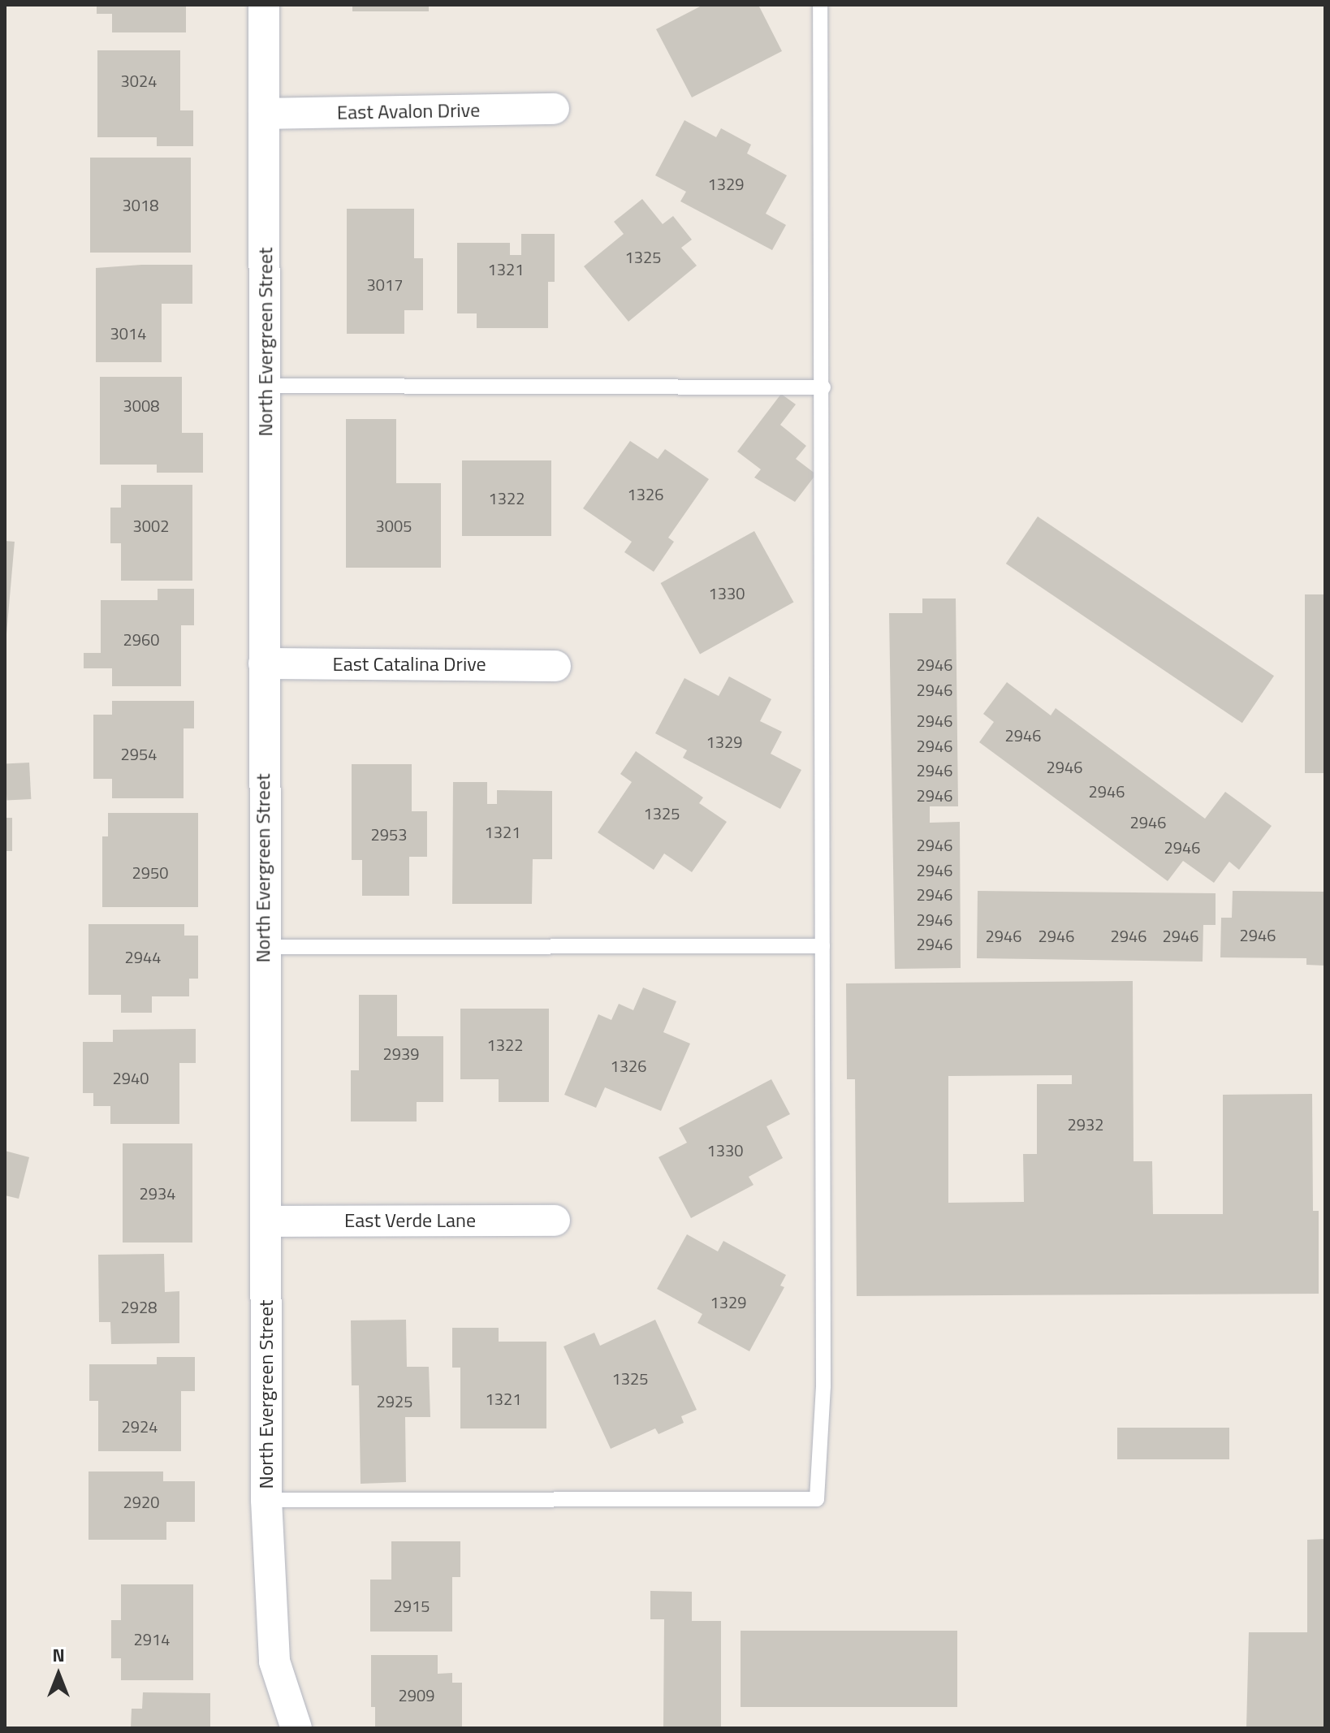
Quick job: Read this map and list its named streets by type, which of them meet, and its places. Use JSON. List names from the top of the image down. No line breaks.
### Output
{"streets":{"street":["East Avalon Drive","North Evergreen Street","East Catalina Drive","East Verde Lane"]},"crossings":[["East Avalon Drive","North Evergreen Street"],["North Evergreen Street","East Catalina Drive"],["North Evergreen Street","East Verde Lane"]],"house_numbers":["3024","1329","3018","1325","1321","3017","3014","3008","1326","1322","3002","3005","1330","2960","2946","2946","2946","2946","1329","2946","2954","2946","2946","2946","2946","1325","2946","1321","2953","2946","2946","2946","2950","2946","2946","2946","2946","2946","2946","2946","2946","2944","1322","2939","1326","2940","2932","1330","2934","1329","2928","1325","1321","2925","2924","2920","2915","2914","2909"],"north":"top"}
